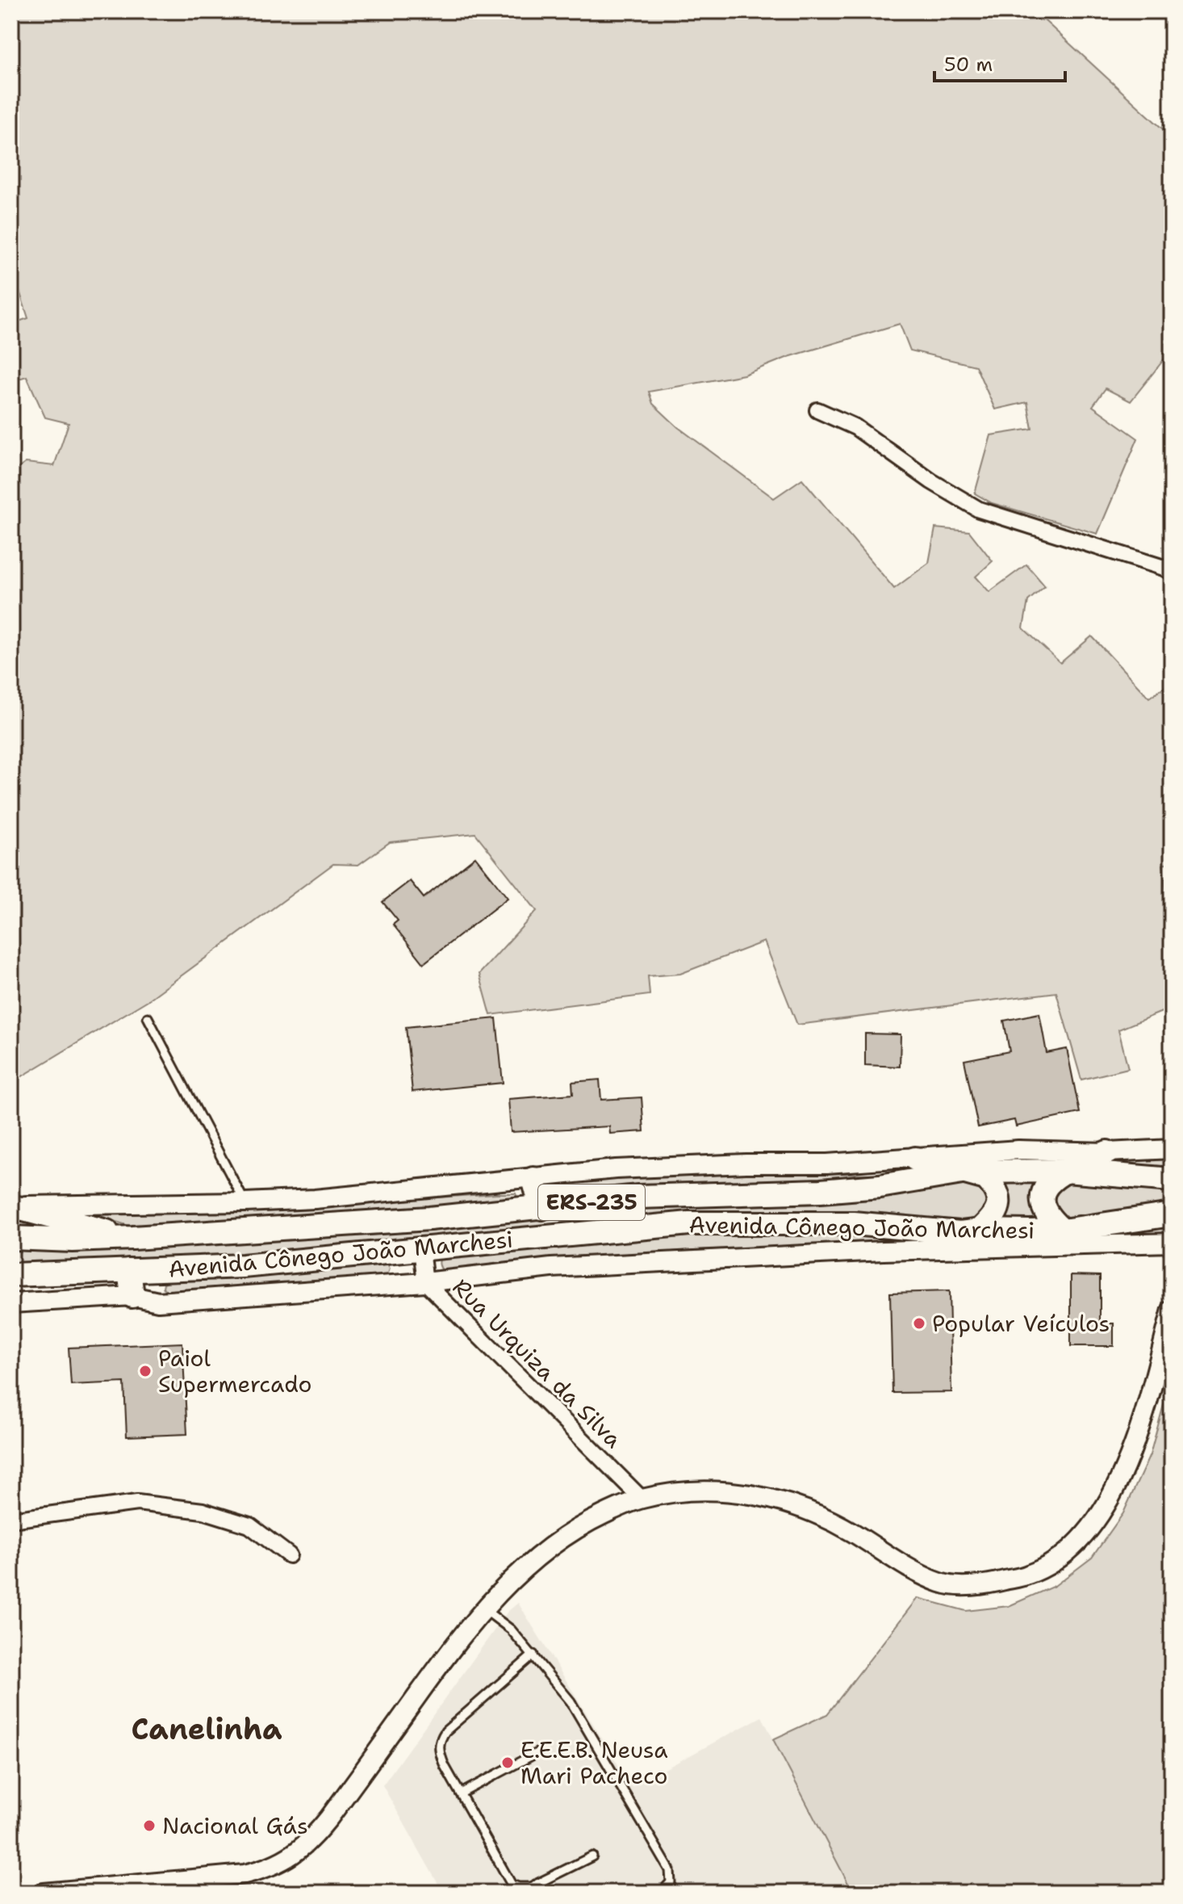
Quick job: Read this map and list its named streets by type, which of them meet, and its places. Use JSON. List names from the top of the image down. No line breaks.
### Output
{"streets":{"main road":["ERS-235","Avenida Cônego João Marchesi"],"street":["Rua Urquiza da Silva"]},"crossings":[["Avenida Cônego João Marchesi","Rua Urquiza da Silva"]],"districts":["Canelinha"],"places":["Popular Veículos","Paiol Supermercado","E.E.E.B. Neusa Mari Pacheco","Nacional Gás"],"scale_bar":"50 m"}
